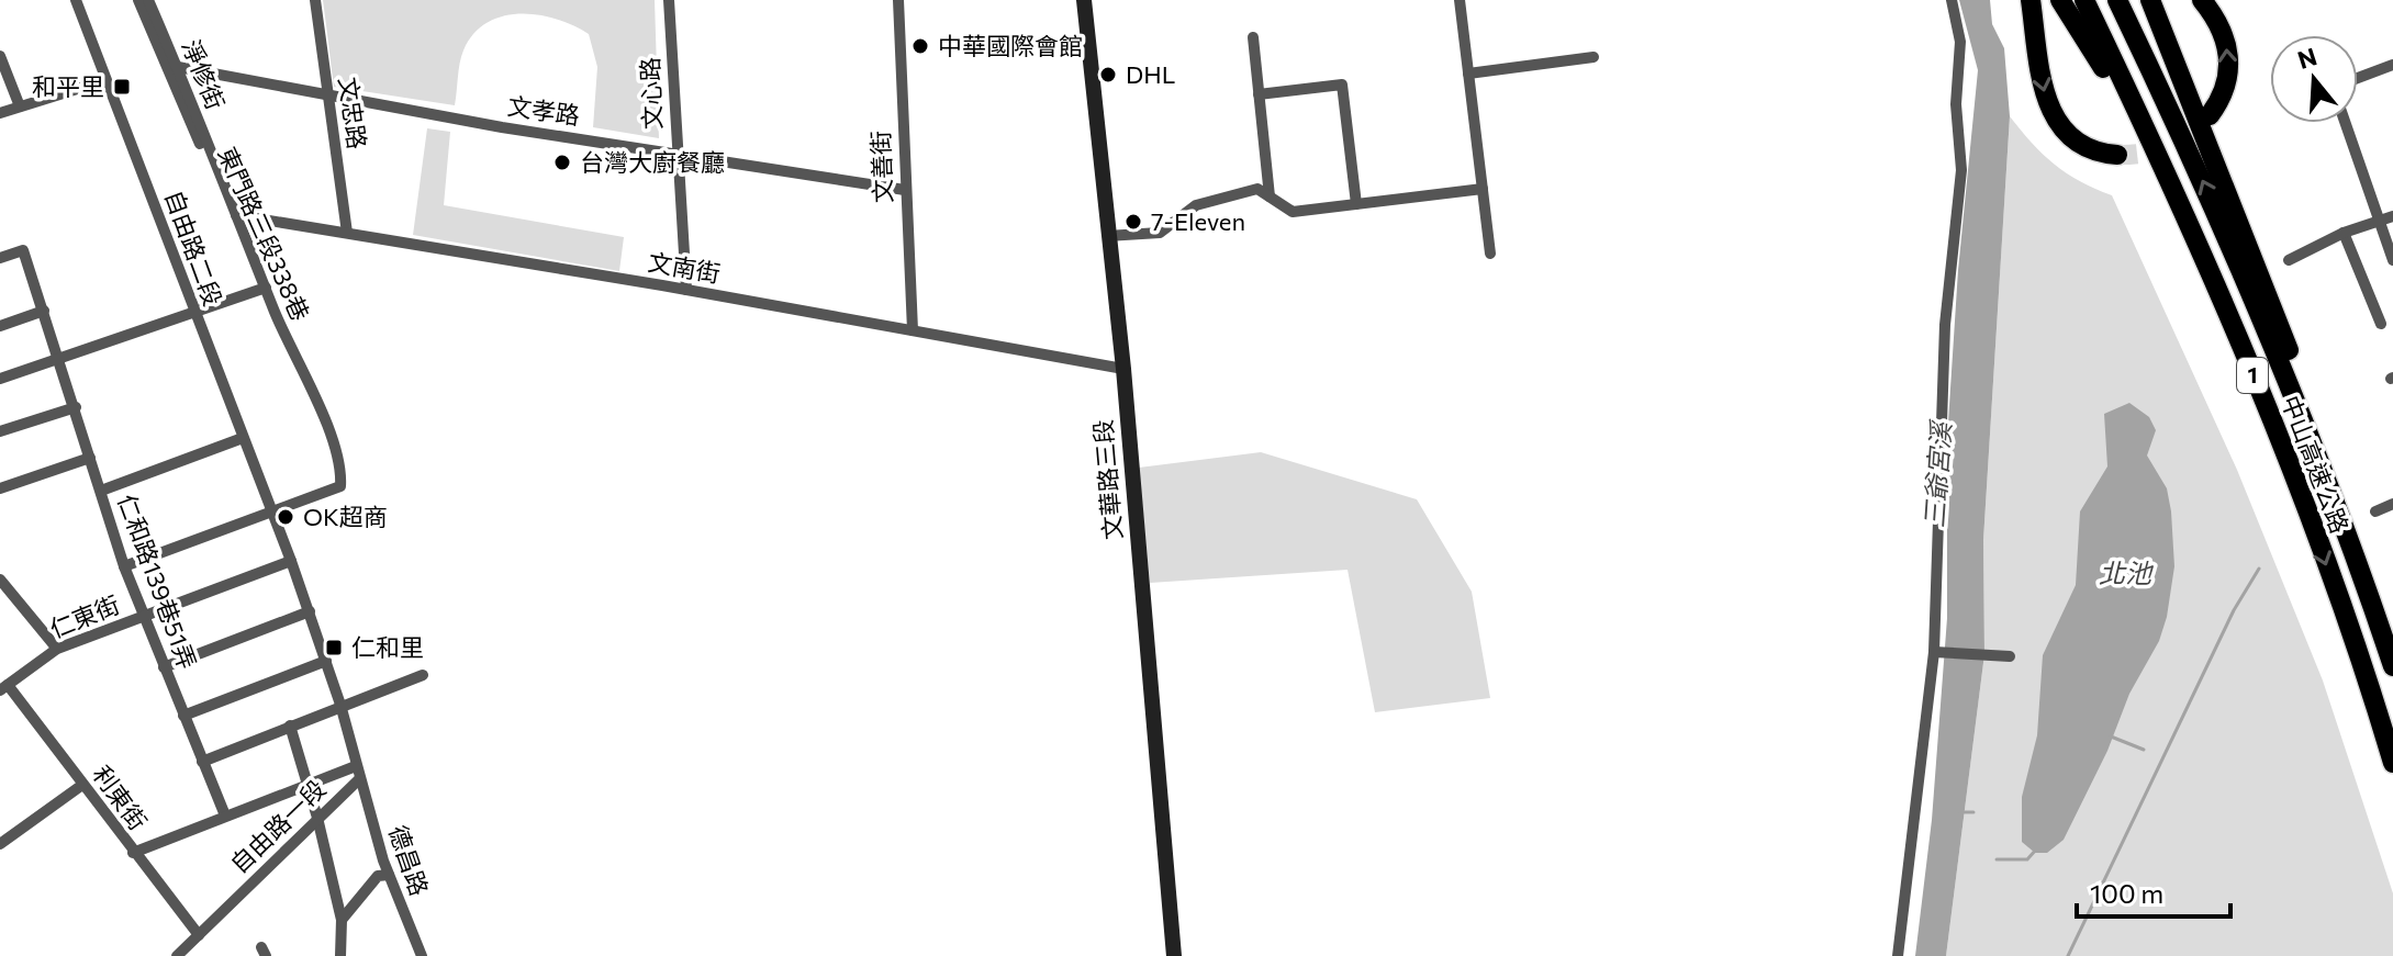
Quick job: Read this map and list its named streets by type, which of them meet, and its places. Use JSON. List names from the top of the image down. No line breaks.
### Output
{"streets":{"highway":["1","中山高速公路"],"street":["淨修街","文心路","文孝路","文忠路","文善街","東門路三段338巷","自由路二段","文南街","文華路三段","仁和路139巷51弄","仁東街","利東街","自由路一段","德昌路"]},"crossings":[["淨修街","文孝路"],["淨修街","東門路三段338巷"],["淨修街","文南街"],["文心路","文孝路"],["文心路","文南街"],["文孝路","文忠路"],["文孝路","文善街"],["文忠路","文南街"],["文善街","文南街"],["東門路三段338巷","自由路二段"],["東門路三段338巷","文南街"],["東門路三段338巷","自由路一段"],["自由路二段","自由路一段"],["文南街","文華路三段"],["仁和路139巷51弄","仁東街"],["仁東街","利東街"],["仁東街","自由路一段"],["利東街","自由路一段"],["自由路一段","德昌路"]],"water":["三爺宮溪","北池"],"places":{"other":["中華國際會館","DHL","台灣大廚餐廳","7-Eleven","OK超商"],"transit":["和平里","仁和里"]},"scale_bar":"100 m","north":"top"}
